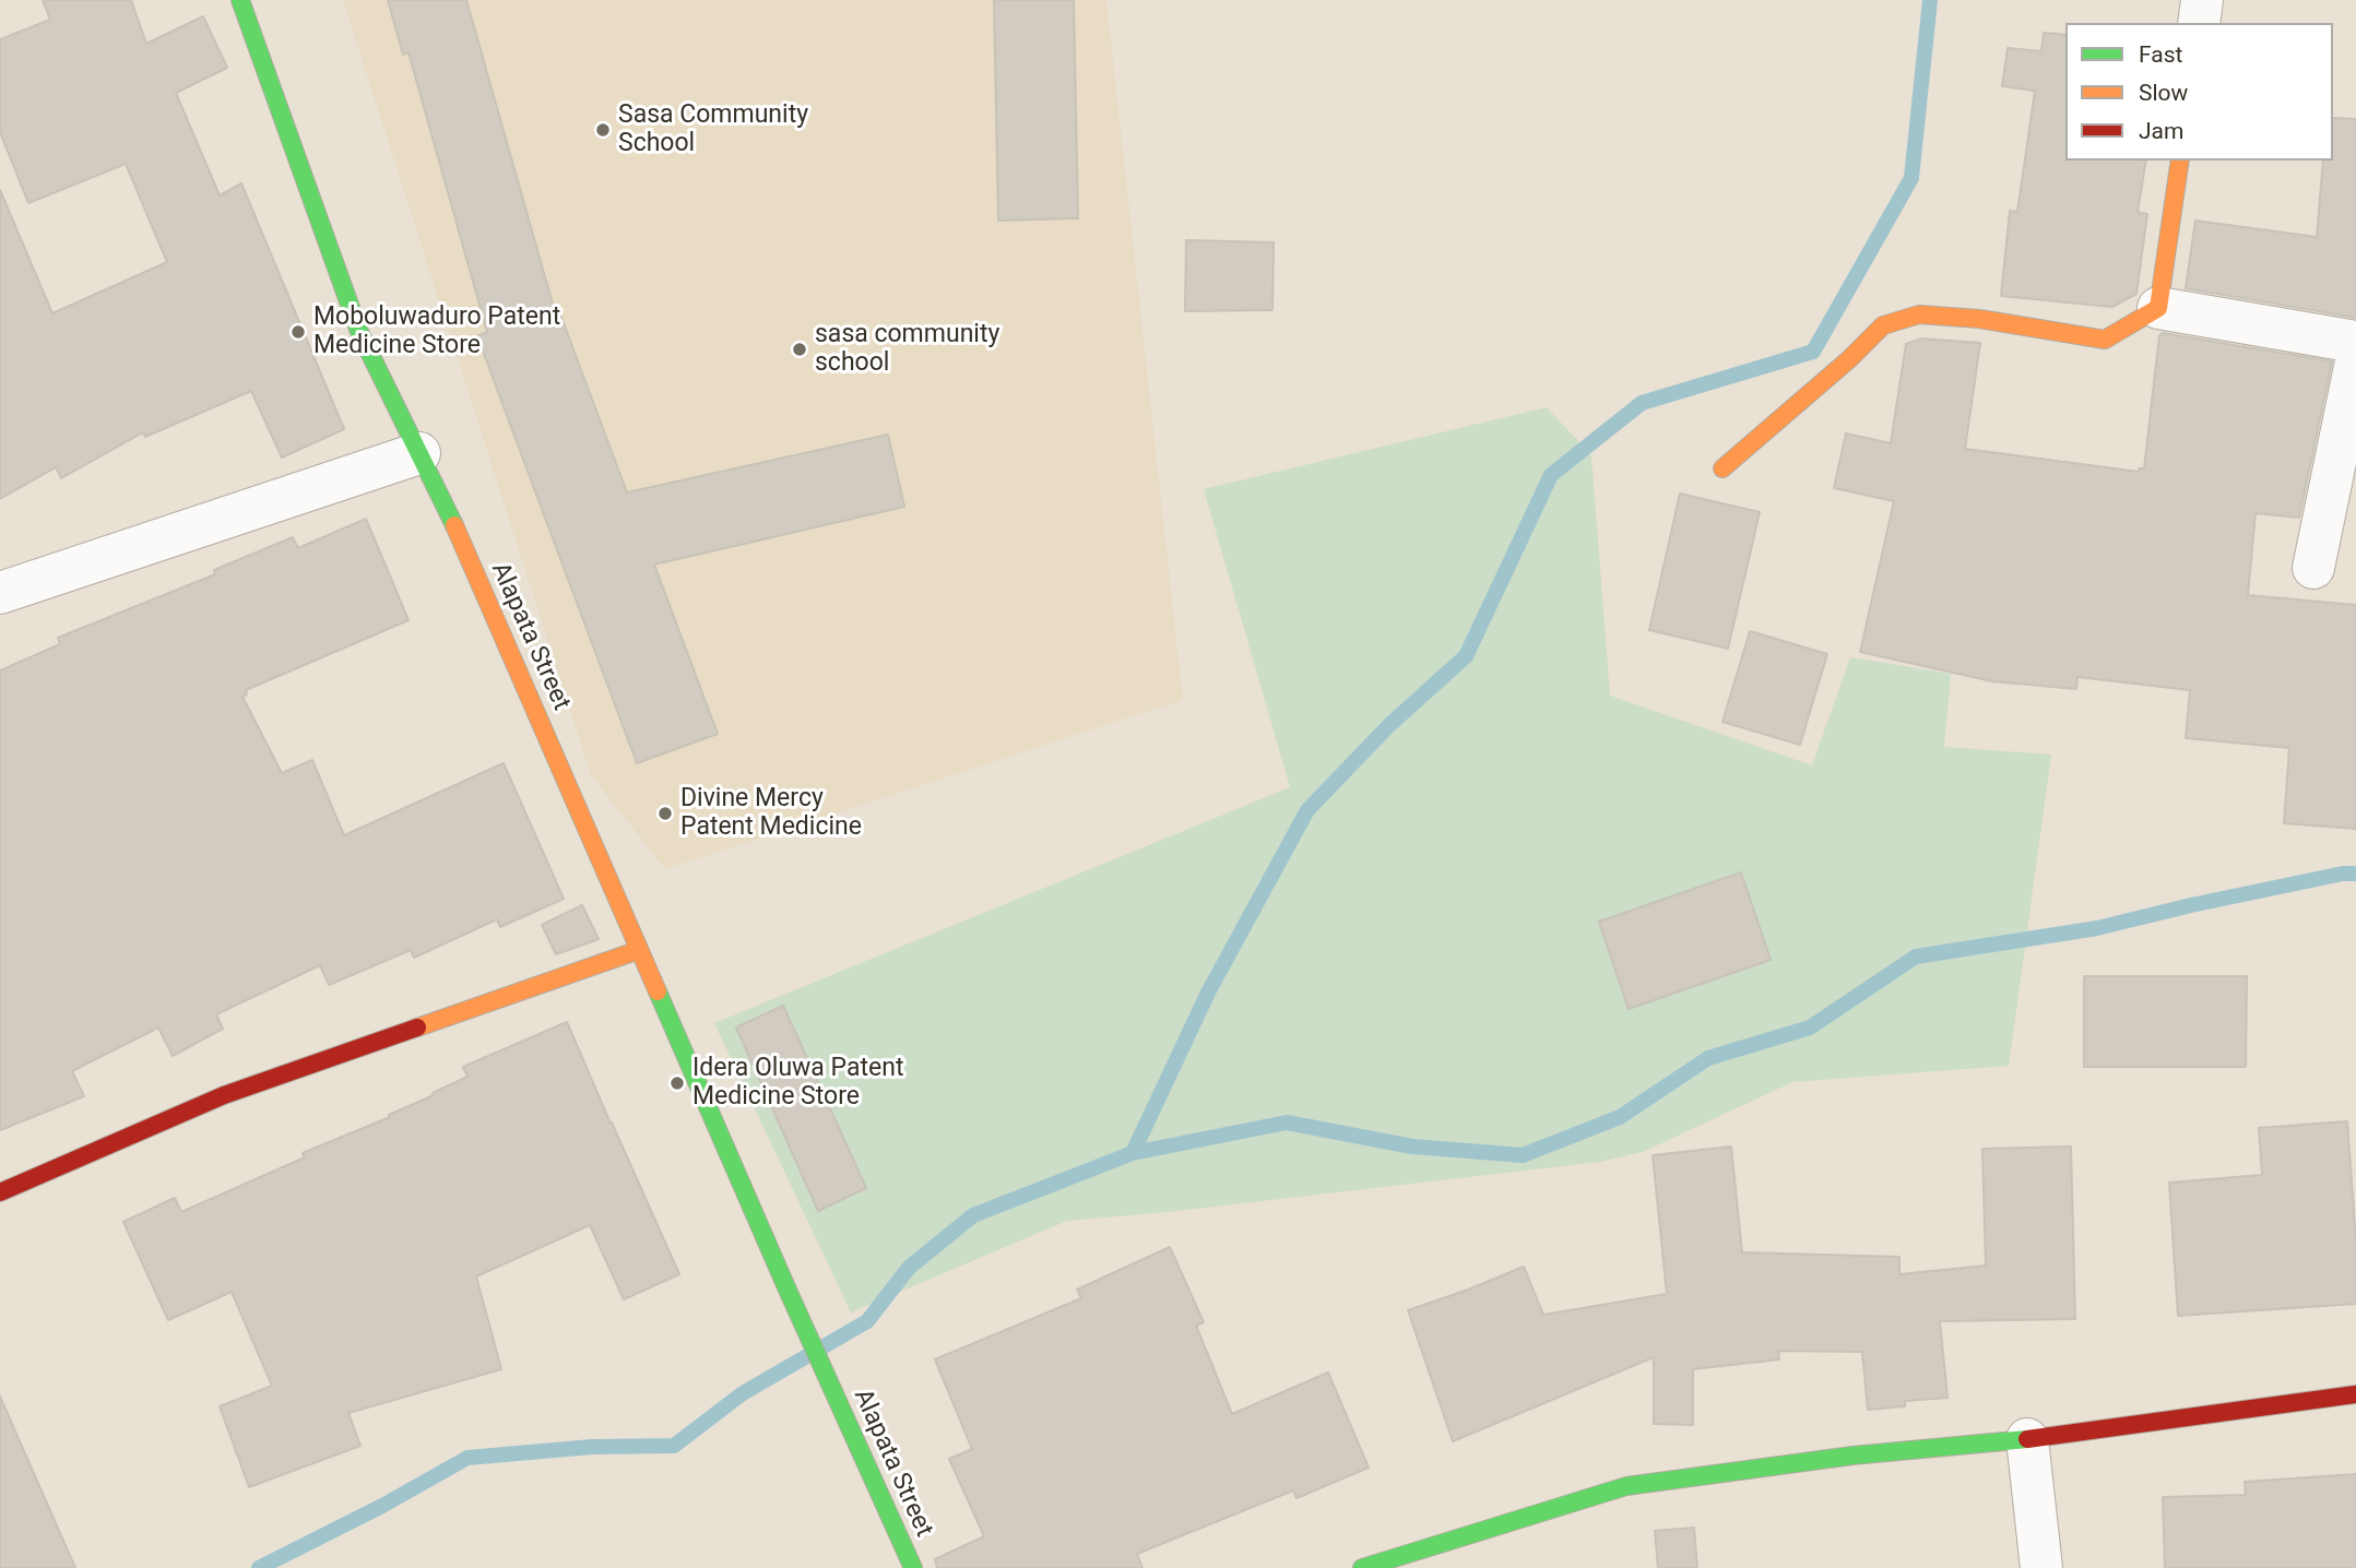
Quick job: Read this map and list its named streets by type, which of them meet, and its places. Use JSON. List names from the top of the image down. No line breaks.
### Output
{"streets":{"street":["Alapata Street"]},"places":["Sasa Community School","Moboluwaduro Patent Medicine Store","sasa community school","Divine Mercy Patent Medicine","Idera Oluwa Patent Medicine Store"],"legend":["Fast","Slow","Jam"]}
